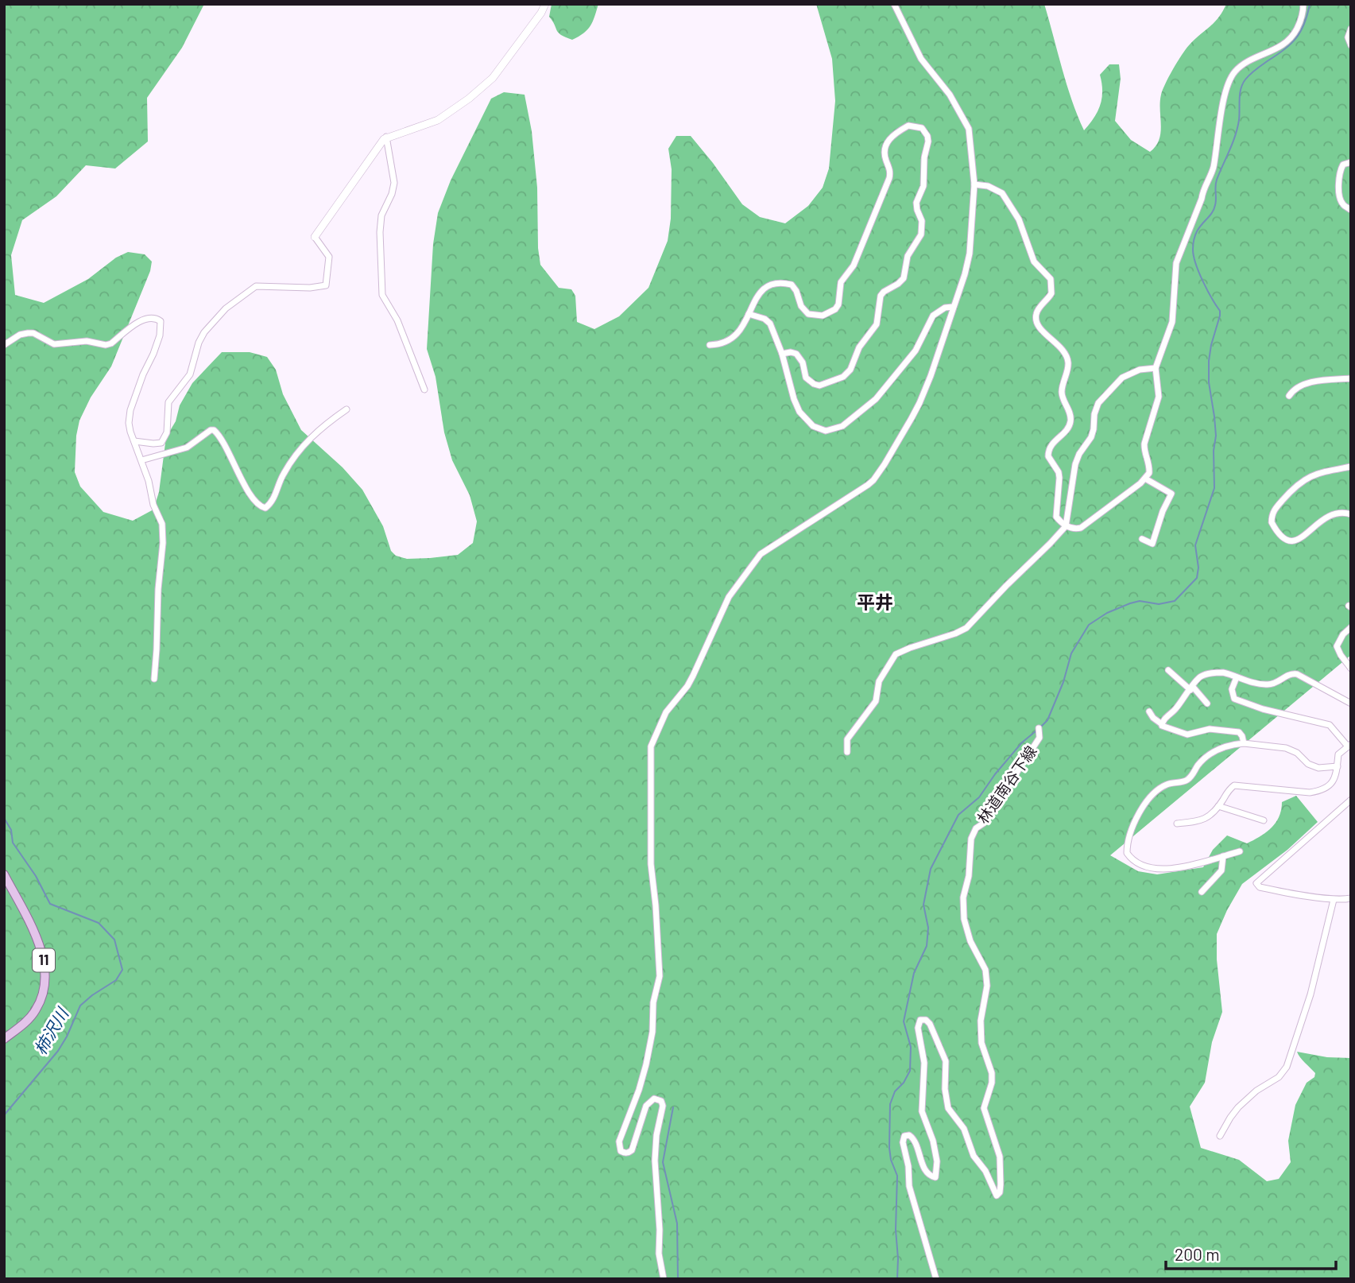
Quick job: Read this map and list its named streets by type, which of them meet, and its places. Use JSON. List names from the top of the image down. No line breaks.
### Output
{"streets":{"main road":["11"],"street":["林道南谷下線"]},"districts":["平井"],"water":["柿沢川"],"scale_bar":"200 m"}
